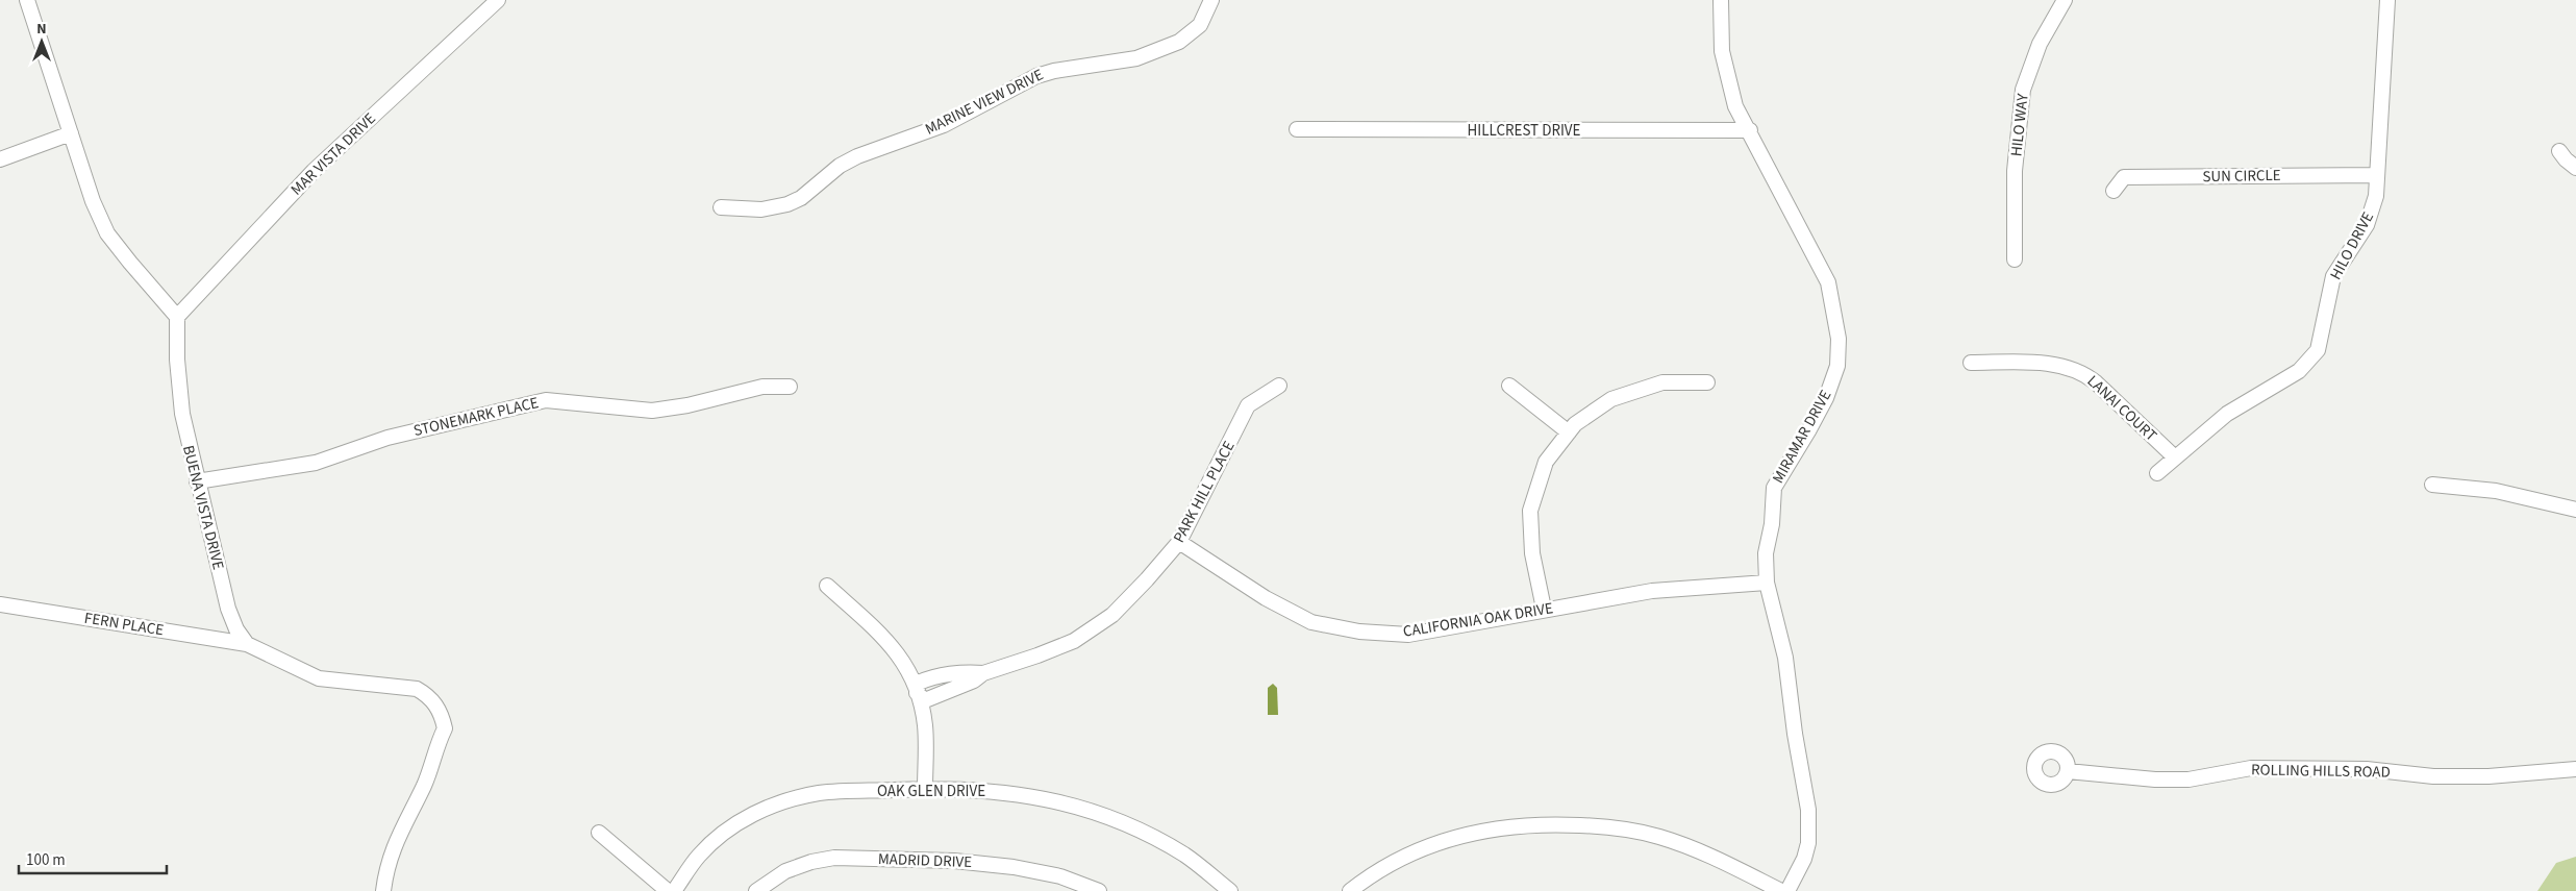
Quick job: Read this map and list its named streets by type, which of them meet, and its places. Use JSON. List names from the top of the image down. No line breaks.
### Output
{"streets":{"street":["MARINE VIEW DRIVE","HILO WAY","HILLCREST DRIVE","MAR VISTA DRIVE","SUN CIRCLE","HILO DRIVE","LANAI COURT","STONEMARK PLACE","MIRAMAR DRIVE","PARK HILL PLACE","BUENA VISTA DRIVE","CALIFORNIA OAK DRIVE","FERN PLACE","ROLLING HILLS ROAD","OAK GLEN DRIVE","MADRID DRIVE"]},"crossings":[["HILLCREST DRIVE","MIRAMAR DRIVE"],["MAR VISTA DRIVE","BUENA VISTA DRIVE"],["SUN CIRCLE","HILO DRIVE"],["HILO DRIVE","LANAI COURT"],["STONEMARK PLACE","BUENA VISTA DRIVE"],["MIRAMAR DRIVE","CALIFORNIA OAK DRIVE"],["PARK HILL PLACE","CALIFORNIA OAK DRIVE"],["BUENA VISTA DRIVE","FERN PLACE"]],"scale_bar":"100 m","north":"top"}
